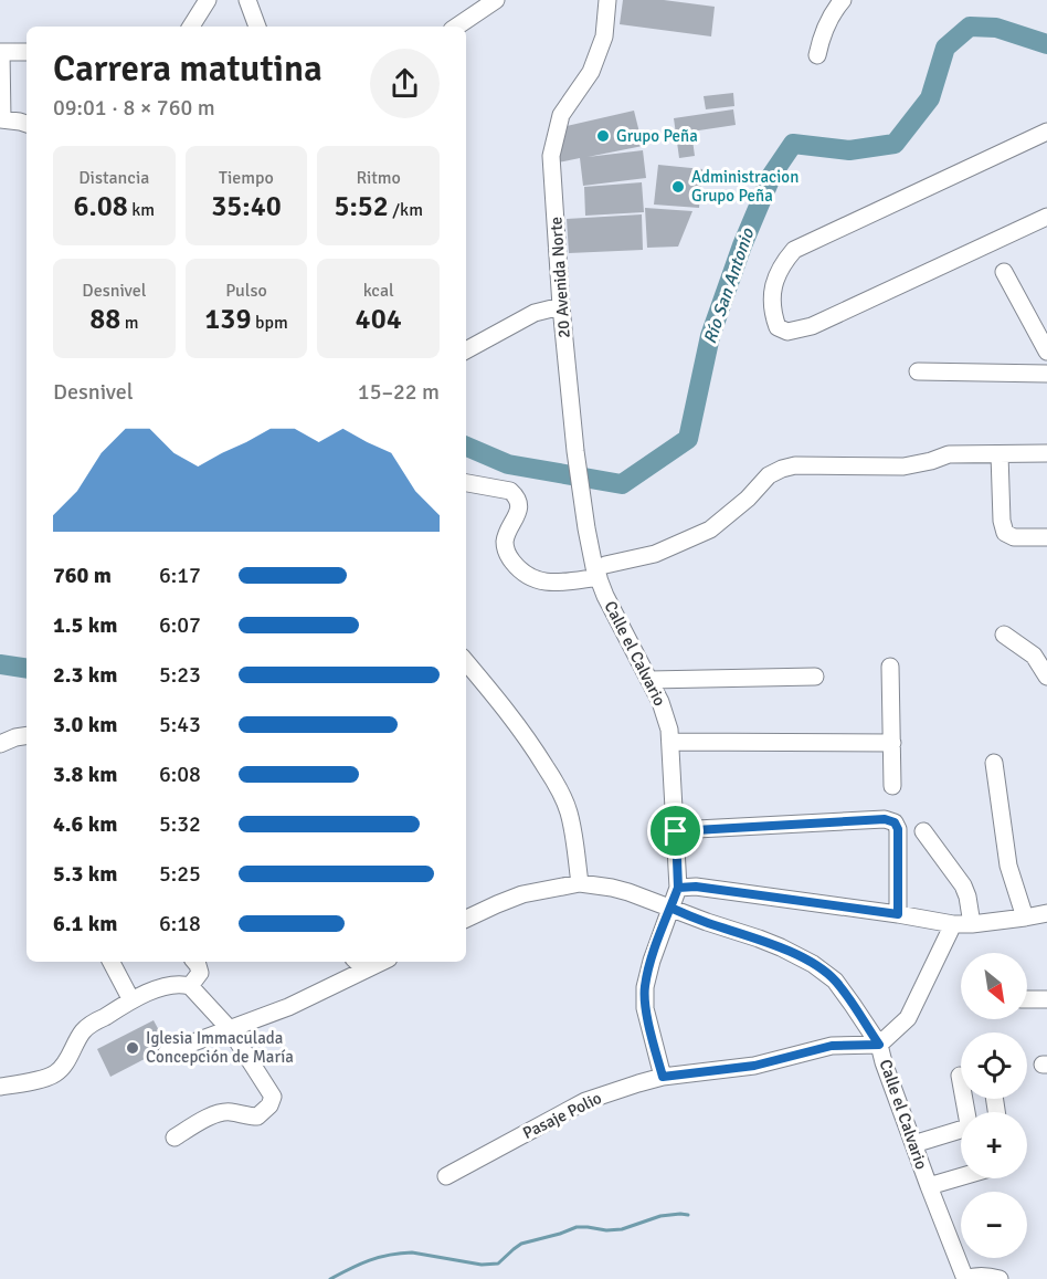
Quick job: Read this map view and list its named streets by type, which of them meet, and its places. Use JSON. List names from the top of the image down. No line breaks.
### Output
{"streets":{"street":["20 Avenida Norte","Calle el Calvario","Pasaje Polio"]},"crossings":[["20 Avenida Norte","Calle el Calvario"],["Calle el Calvario","Pasaje Polio"]],"water":["Río San Antonio"],"places":["Grupo Peña","Administracion Grupo Peña","Iglesia Immaculada Concepción de María"],"north":"bottom right","page":{"heading":["Carrera matutina","09:01 · 8 × 760 m"],"stats":[["Distancia","6.08 km"],["Tiempo","35:40"],["Ritmo","5:52 /km"],["Desnivel","88 m"],["Pulso","139 bpm"],["kcal","404"]],"chart":["Desnivel","15–22 m"],"list":[{"name":"760 m","note":"6:17"},{"name":"1.5 km","note":"6:07"},{"name":"2.3 km","note":"5:23"},{"name":"3.0 km","note":"5:43"},{"name":"3.8 km","note":"6:08"},{"name":"4.6 km","note":"5:32"},{"name":"5.3 km","note":"5:25"},{"name":"6.1 km","note":"6:18"}],"map_buttons":["+","−"]}}
